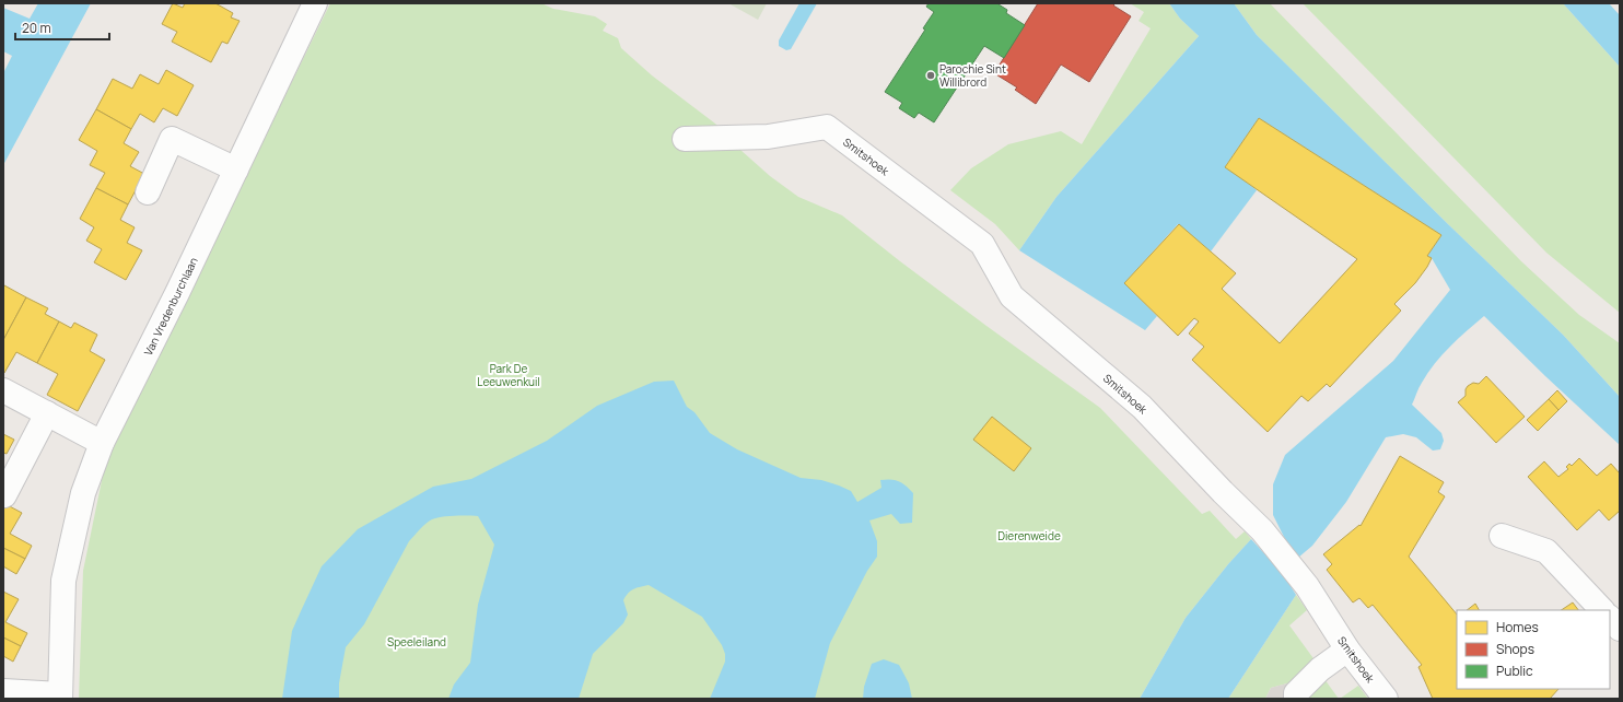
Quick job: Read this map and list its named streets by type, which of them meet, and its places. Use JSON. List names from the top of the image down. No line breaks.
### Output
{"streets":{"street":["Smitshoek","Van Vredenburchlaan"]},"parks":["Park De Leeuwenkuil","Dierenweide","Speeleiland"],"places":["Parochie Sint Willibrord"],"legend":["Homes","Shops","Public"],"scale_bar":"20 m"}
